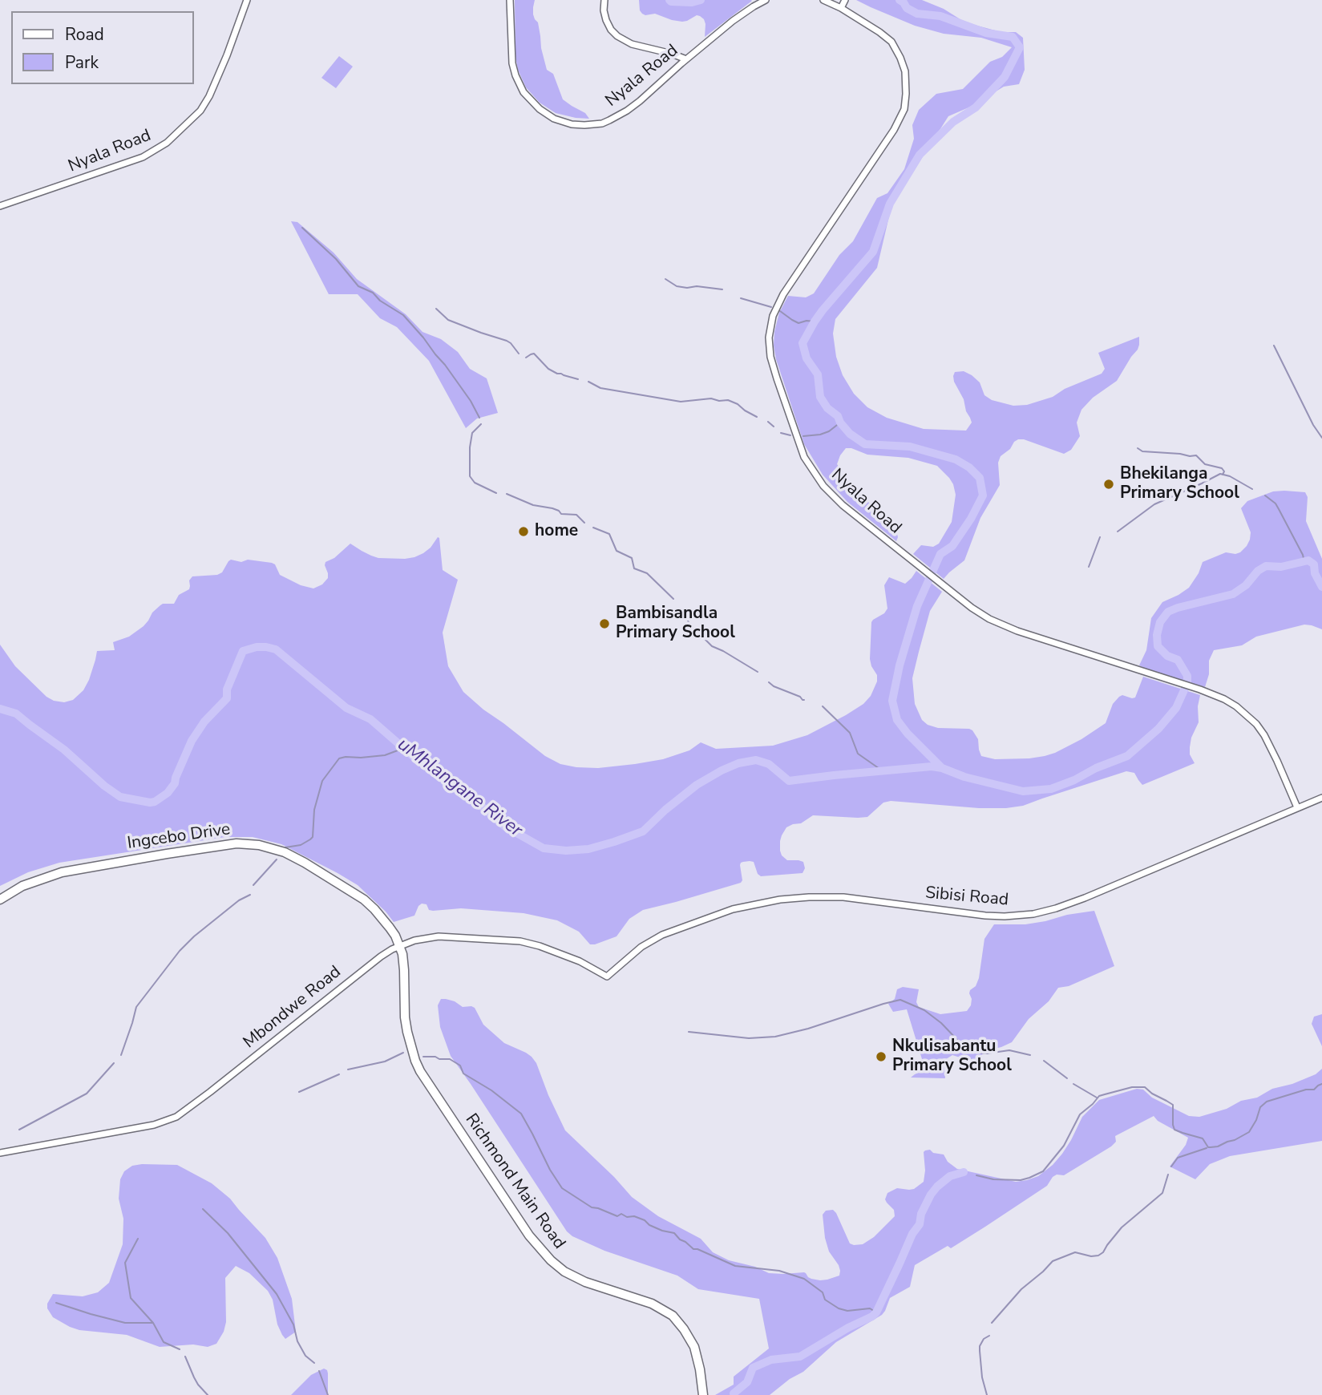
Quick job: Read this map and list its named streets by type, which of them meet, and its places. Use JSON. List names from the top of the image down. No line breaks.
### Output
{"streets":{"main road":["Ingcebo Drive","Richmond Main Road"],"street":["Nyala Road","Sibisi Road","Mbondwe Road"]},"crossings":[["Nyala Road","Sibisi Road"],["Ingcebo Drive","Mbondwe Road"],["Ingcebo Drive","Richmond Main Road"],["Sibisi Road","Mbondwe Road"],["Mbondwe Road","Richmond Main Road"]],"water":["uMhlangane River"],"places":["Bhekilanga Primary School","home","Bambisandla Primary School","Nkulisabantu Primary School"],"legend":["Road","Park"]}
